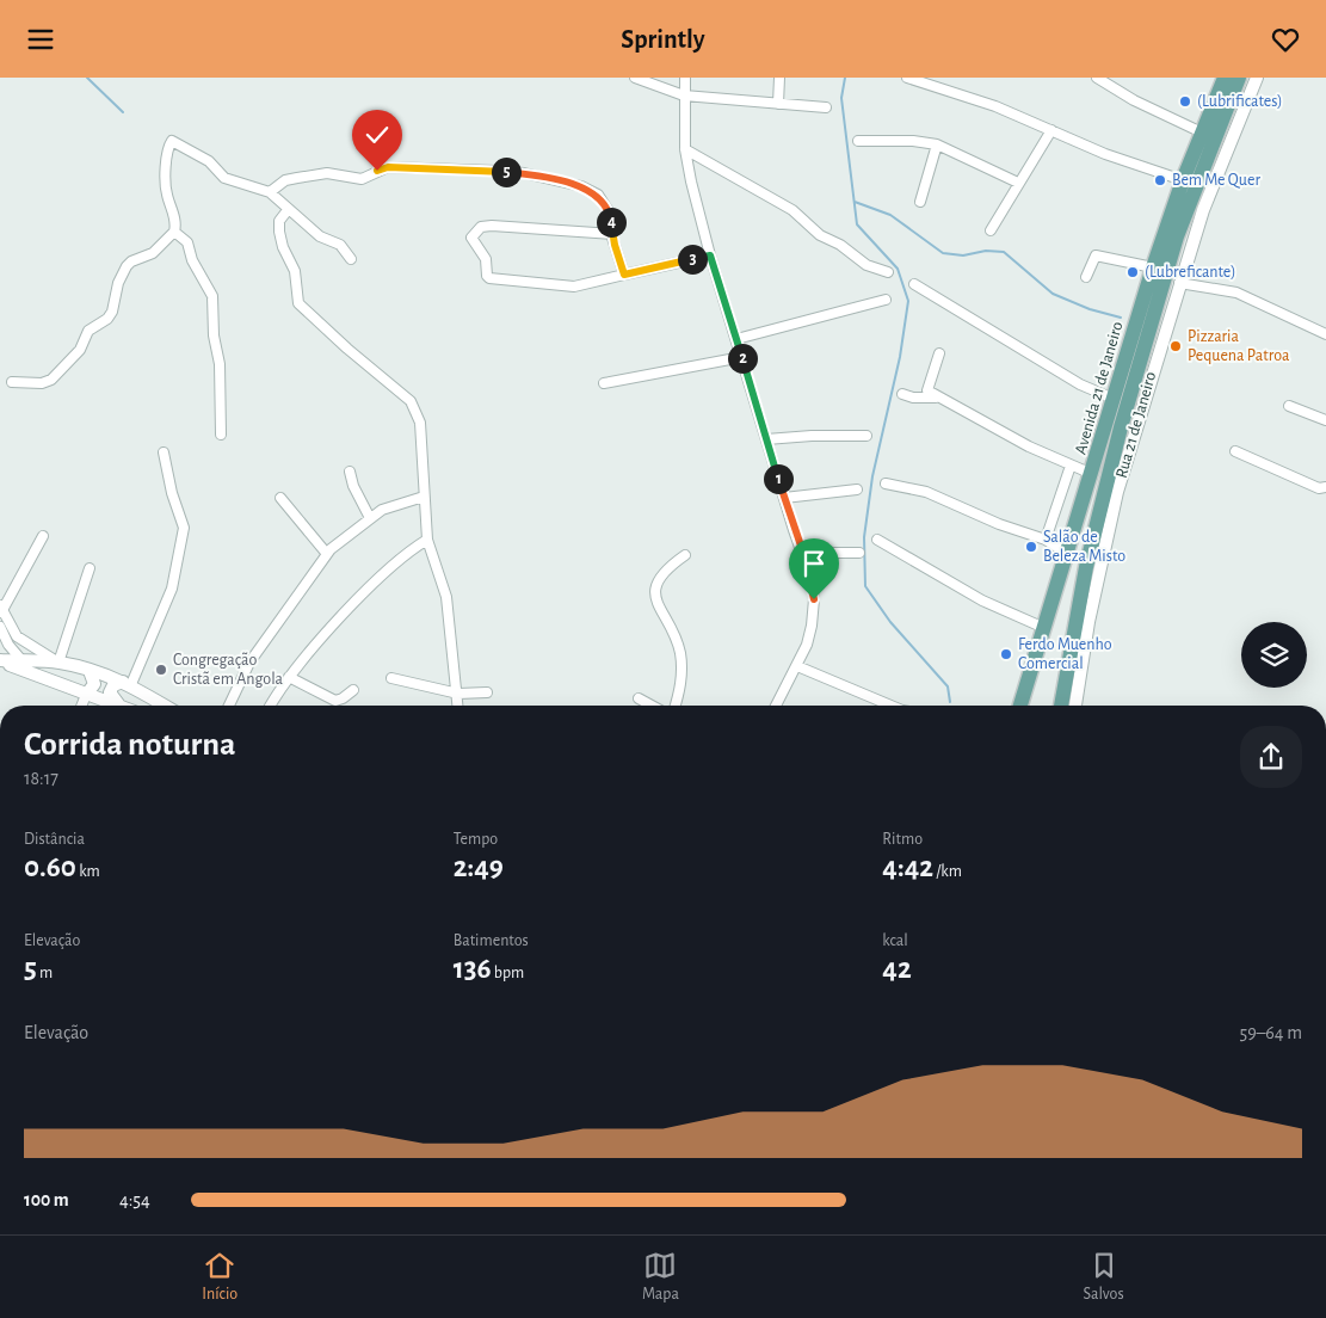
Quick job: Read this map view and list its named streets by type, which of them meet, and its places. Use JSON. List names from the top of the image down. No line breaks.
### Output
{"streets":{"main road":["Avenida 21 de Janeiro"],"street":["Rua 21 de Janeiro"]},"places":["(Lubrificates)","Bem Me Quer","(Lubreficante)","Pizzaria Pequena Patroa","Salão de Beleza Misto","Ferdo Muenho Comercial","Congregação Cristã em Angola"],"page":{"header":"Sprintly","pins":["5","4","3","2","1"],"heading":["Corrida noturna","18:17"],"stats":[["Distância","0.60 km"],["Tempo","2:49"],["Ritmo","4:42 /km"],["Elevação","5 m"],["Batimentos","136 bpm"],["kcal","42"]],"chart":["Elevação","59–64 m"],"list":[{"name":"100 m","note":"4:54"}],"tabs":["Início","Mapa","Salvos"]}}
